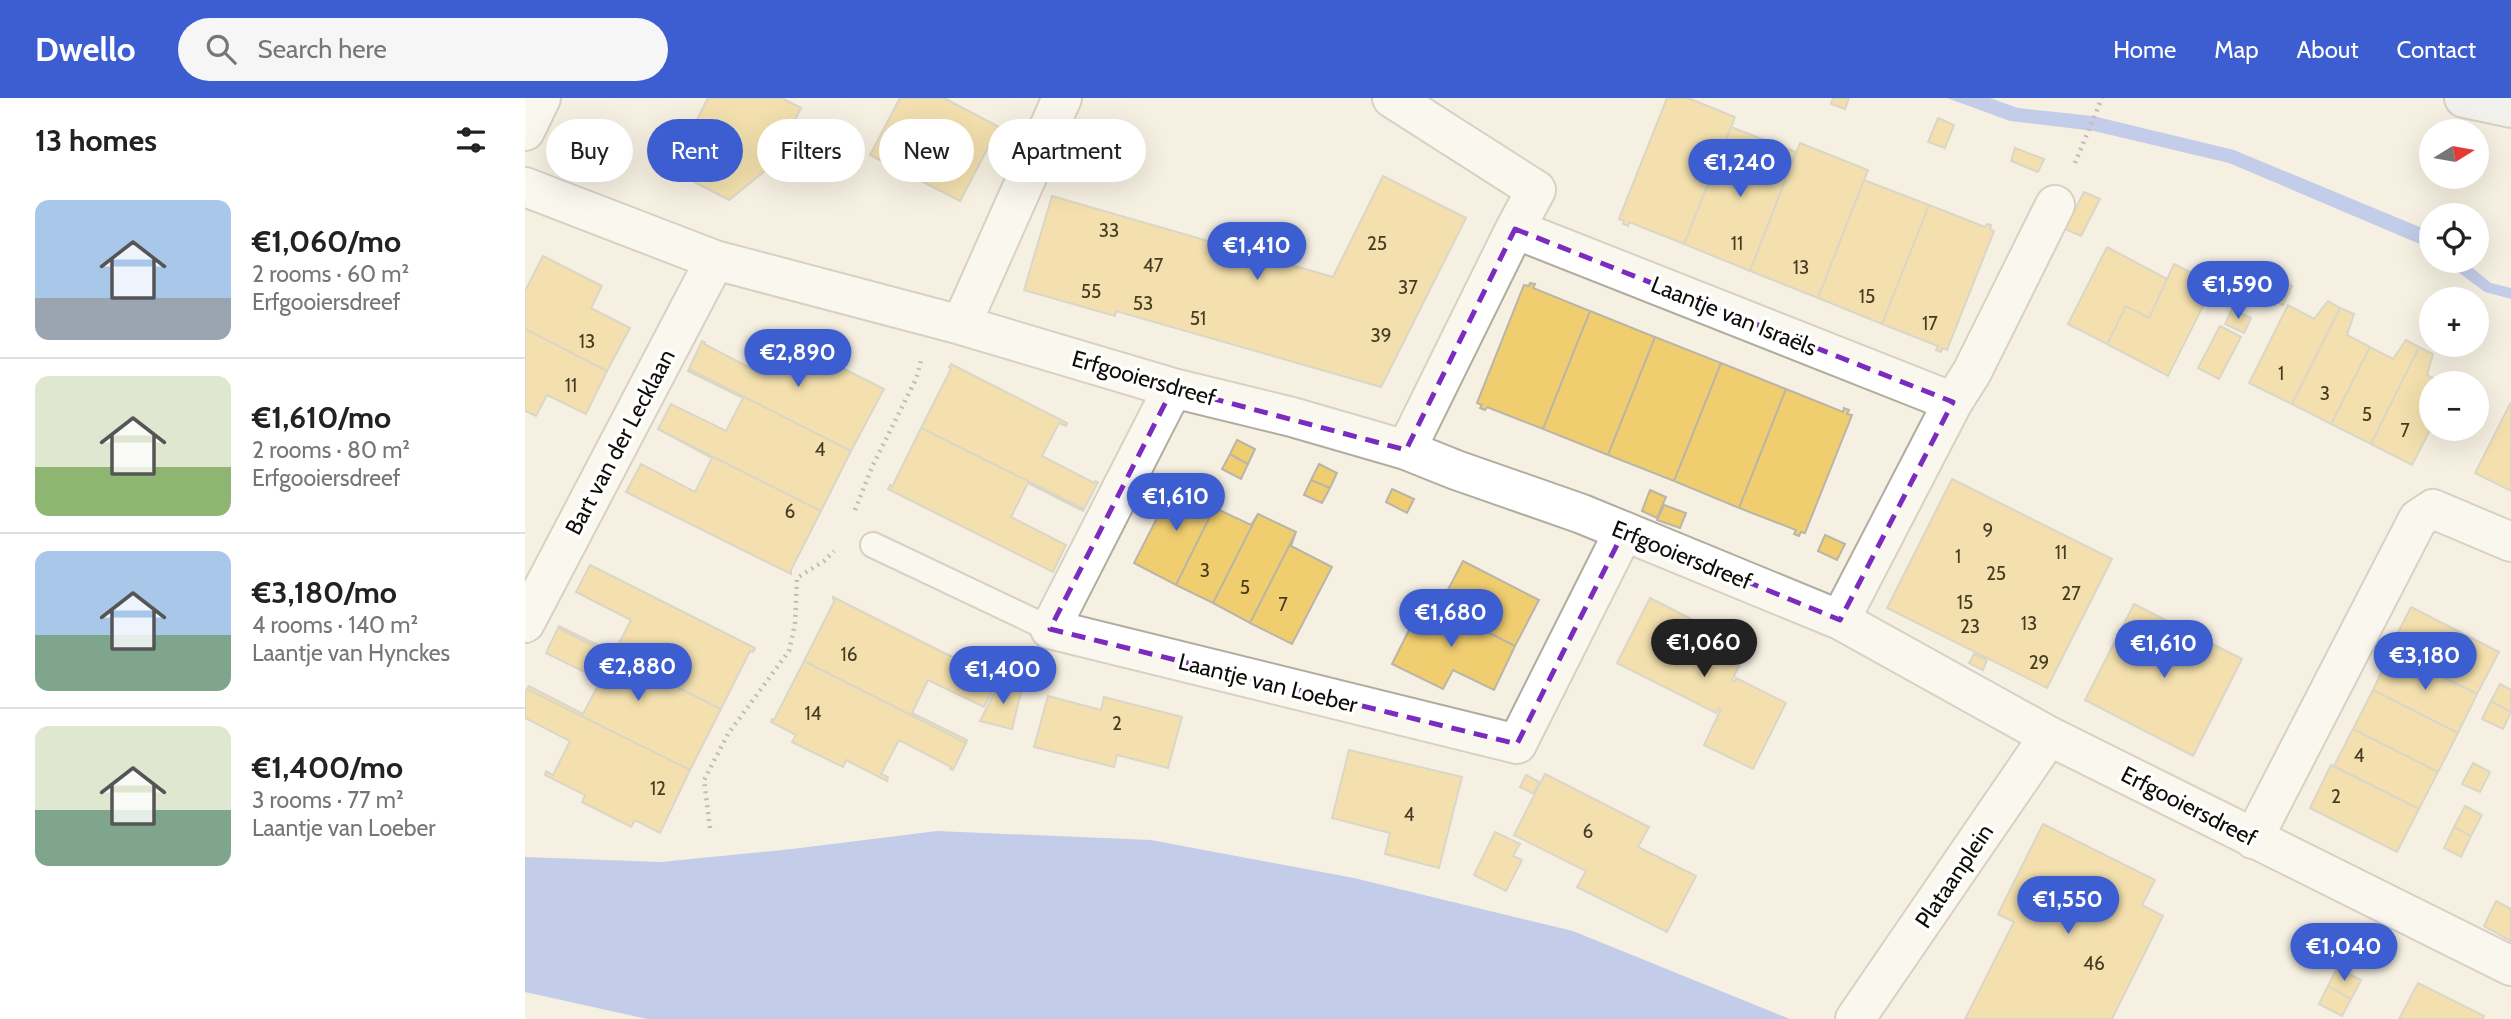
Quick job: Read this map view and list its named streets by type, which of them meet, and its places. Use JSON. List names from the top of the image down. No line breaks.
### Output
{"streets":{"street":["Laantje van Israëls","Erfgooiersdreef","Bart van der Lecklaan","Laantje van Loeber","Plataanplein"]},"crossings":[["Erfgooiersdreef","Bart van der Lecklaan"],["Erfgooiersdreef","Laantje van Loeber"],["Erfgooiersdreef","Plataanplein"]],"house_numbers":["33","25","11","47","13","37","55","15","53","51","17","39","13","1","11","3","5","7","4","6","9","11","1","3","25","5","27","15","7","13","23","16","29","14","2","4","12","2","4","6","46"],"north":"right","page":{"header":"Dwello","search":"Search here","nav":["Home","Map","About","Contact"],"heading":"13 homes","map_buttons":["+","−"],"chip":["Buy","Rent","Filters","New","Apartment"],"price":["€1,240","€1,410","€1,590","€2,890","€1,610","€1,680","€1,060","€1,610","€3,180","€2,880","€1,400","€1,550","€1,040"],"list":[{"name":"€1,060/mo","note":"2 rooms · 60 m² · Erfgooiersdreef"},{"name":"€1,610/mo","note":"2 rooms · 80 m² · Erfgooiersdreef"},{"name":"€3,180/mo","note":"4 rooms · 140 m² · Laantje van Hynckes"},{"name":"€1,400/mo","note":"3 rooms · 77 m² · Laantje van Loeber"}]}}
